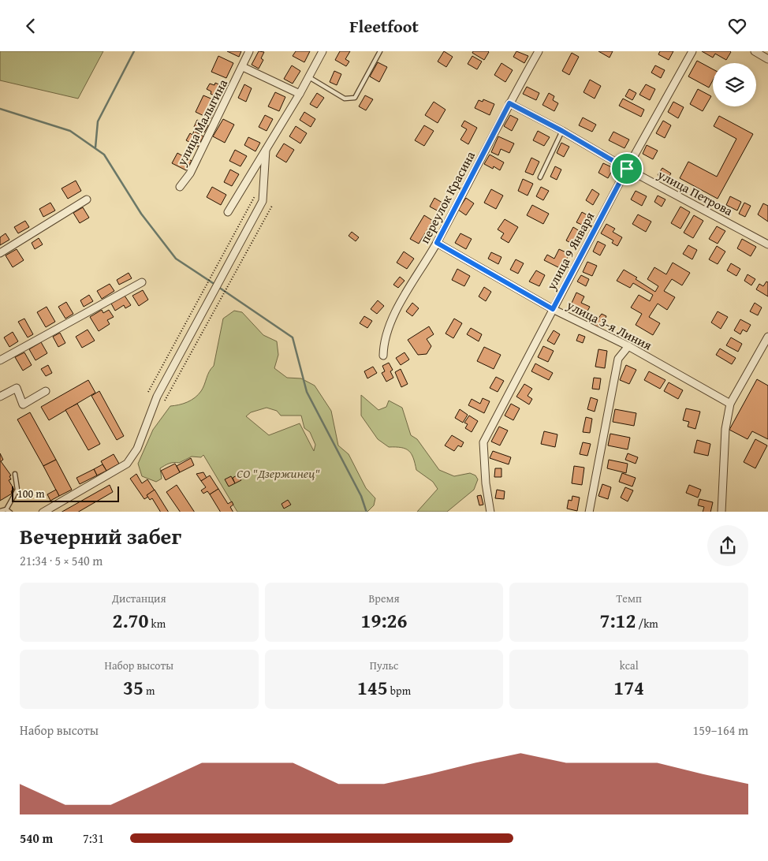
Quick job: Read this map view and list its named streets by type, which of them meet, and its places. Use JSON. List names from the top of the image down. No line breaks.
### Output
{"streets":{"street":["улица Малыгина","улица Петрова","переулок Красина","улица 9 Января","улица 3-я Линия"]},"crossings":[["улица Петрова","переулок Красина"],["улица Петрова","улица 9 Января"],["переулок Красина","улица 3-я Линия"],["улица 9 Января","улица 3-я Линия"]],"parks":["СО \"Дзержинец\""],"scale_bar":"100 m","page":{"header":"Fleetfoot","scale":"100 m","heading":["Вечерний забег","21:34 · 5 × 540 m"],"stats":[["Дистанция","2.70 km"],["Время","19:26"],["Темп","7:12 /km"],["Набор высоты","35 m"],["Пульс","145 bpm"],["kcal","174"]],"chart":["Набор высоты","159–164 m"],"list":[{"name":"540 m","note":"7:31"}]}}
